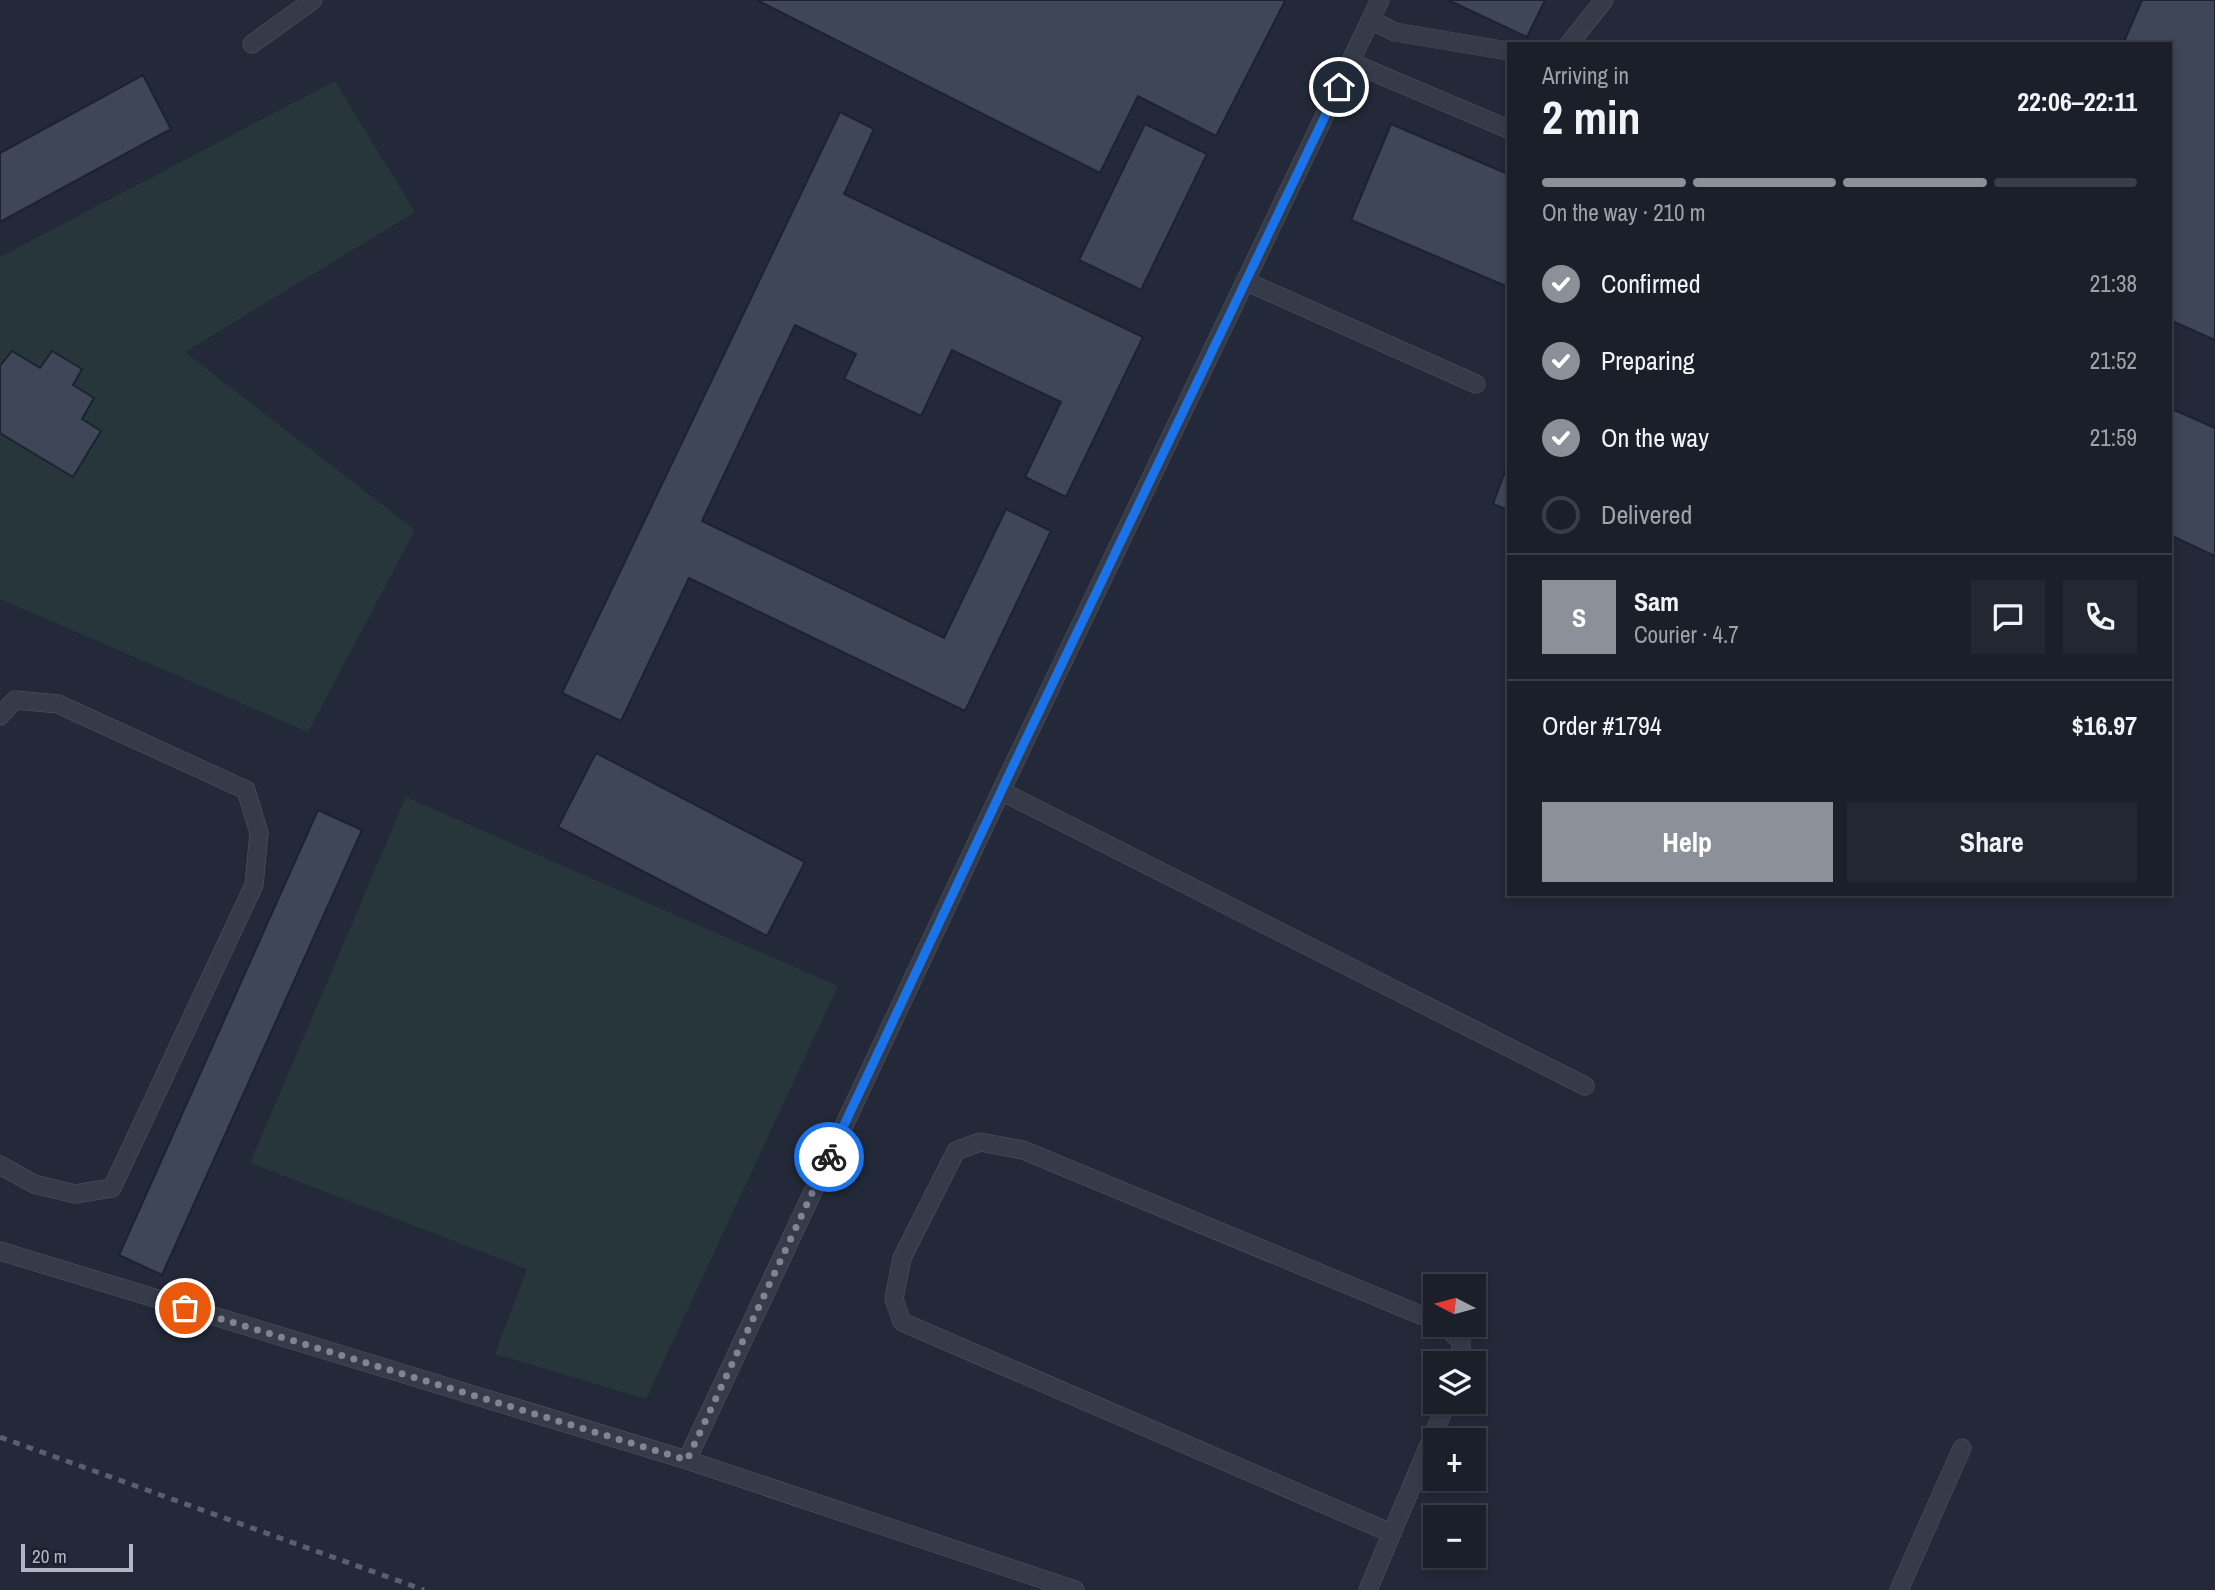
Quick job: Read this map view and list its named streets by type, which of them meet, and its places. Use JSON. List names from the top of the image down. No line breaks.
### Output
{"scale_bar":"20 m","north":"left","page":{"heading":["2 min","Arriving in","22:06–22:11"],"panel":["Sam","Courier · 4.7","Order #1794","$16.97"],"bar":"On the way · 210 m","list":[["Confirmed","21:38"],["Preparing","21:52"],["On the way","21:59"],"Delivered"],"round":"S","buttons":["Help","Share"],"map_buttons":["+","−"],"scale":"20 m"}}
